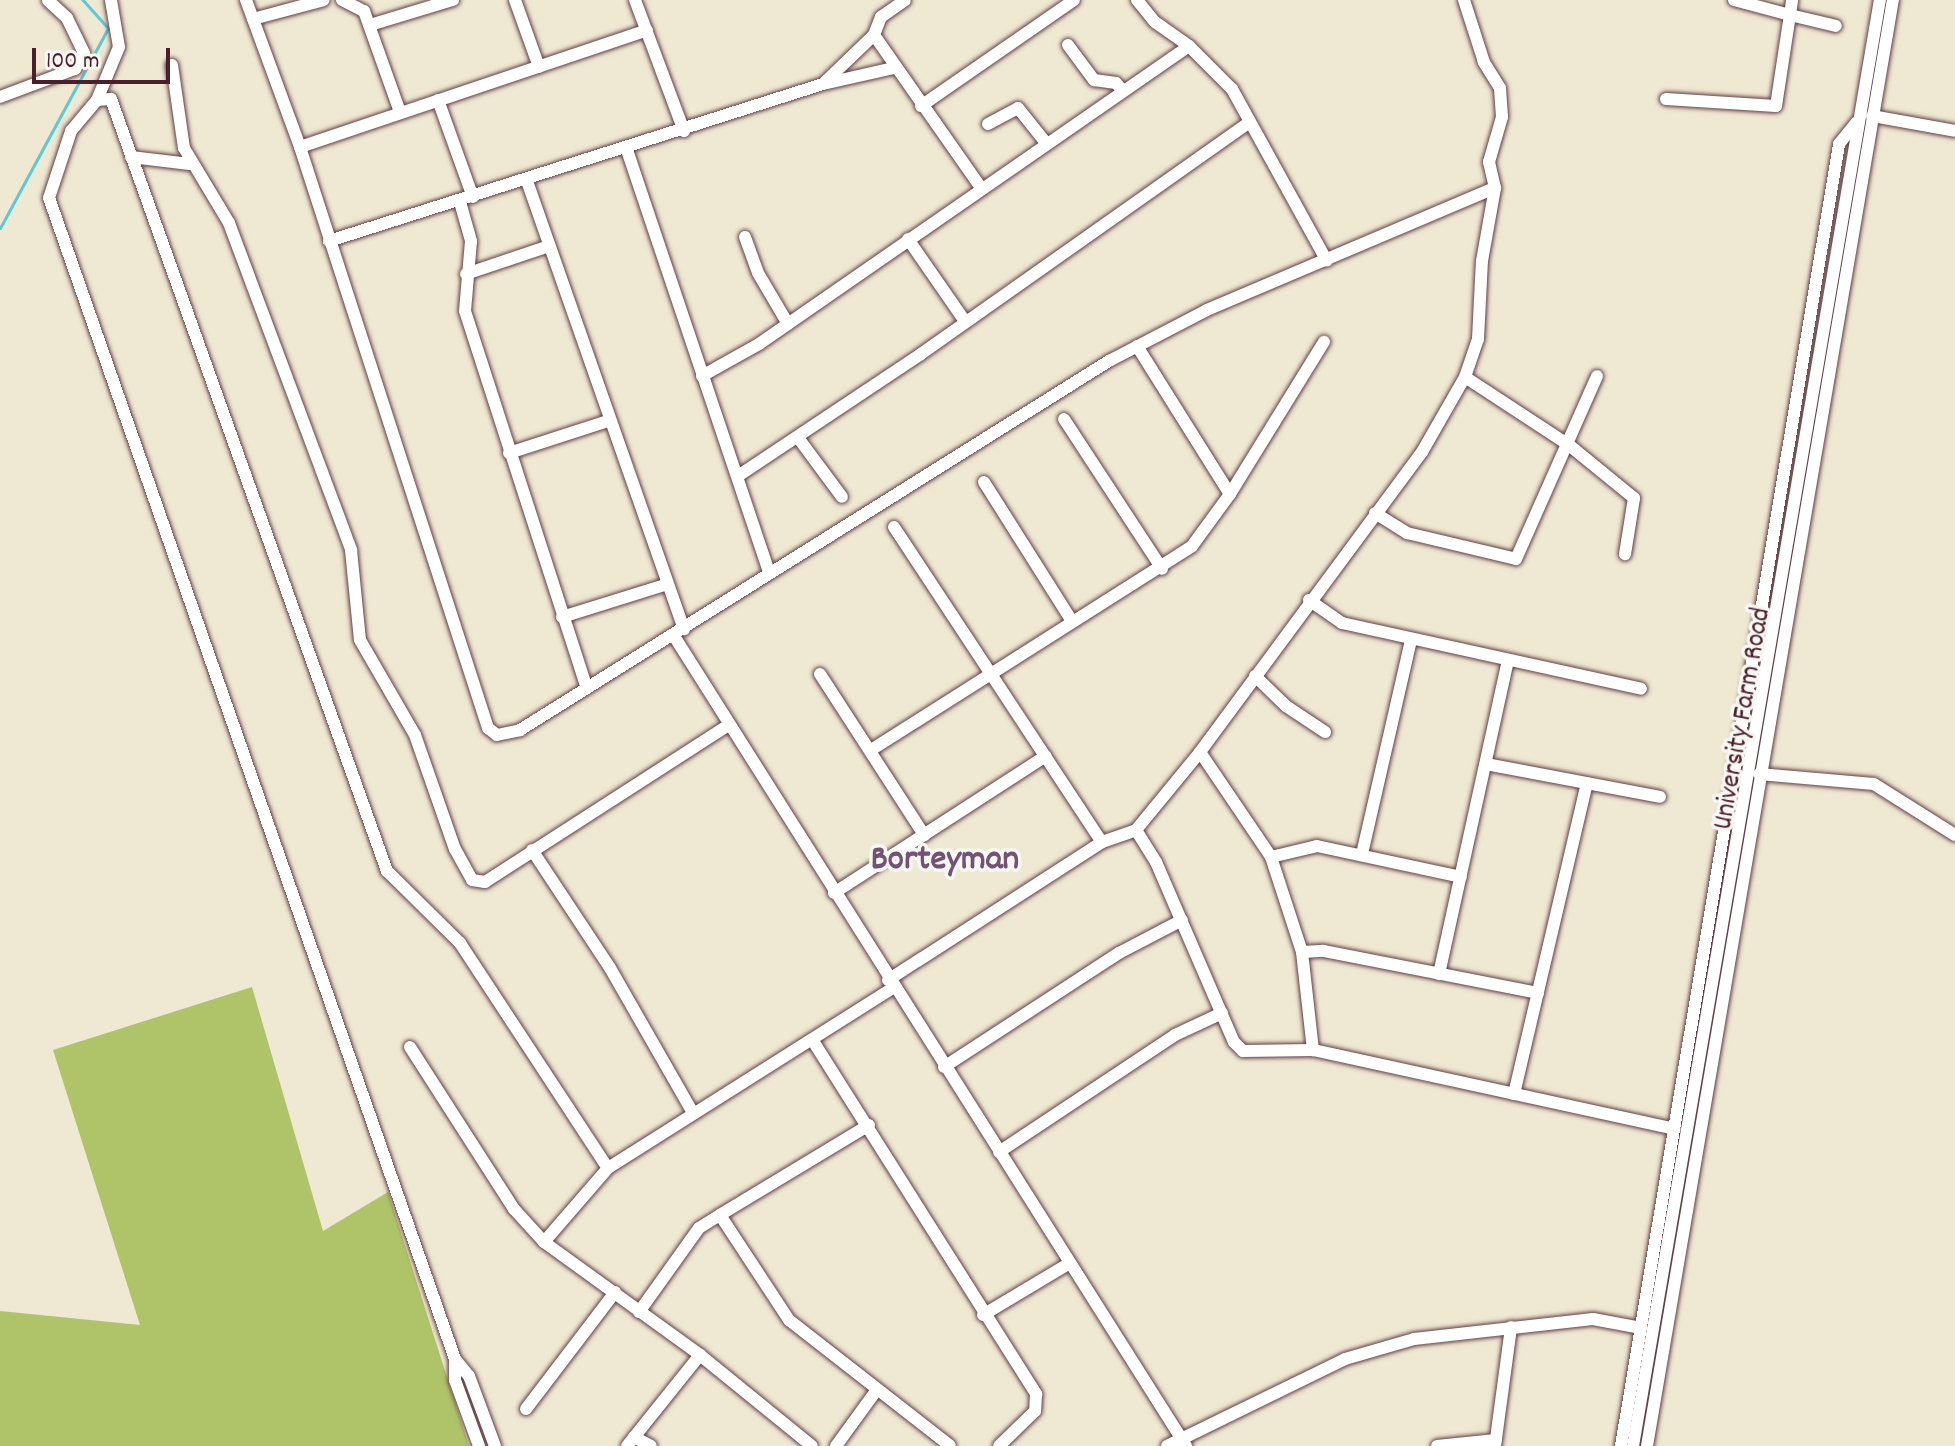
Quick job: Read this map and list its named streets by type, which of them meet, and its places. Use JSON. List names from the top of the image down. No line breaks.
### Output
{"streets":{"street":["University Farm Road"]},"districts":["Borteyman"],"scale_bar":"100 m"}
